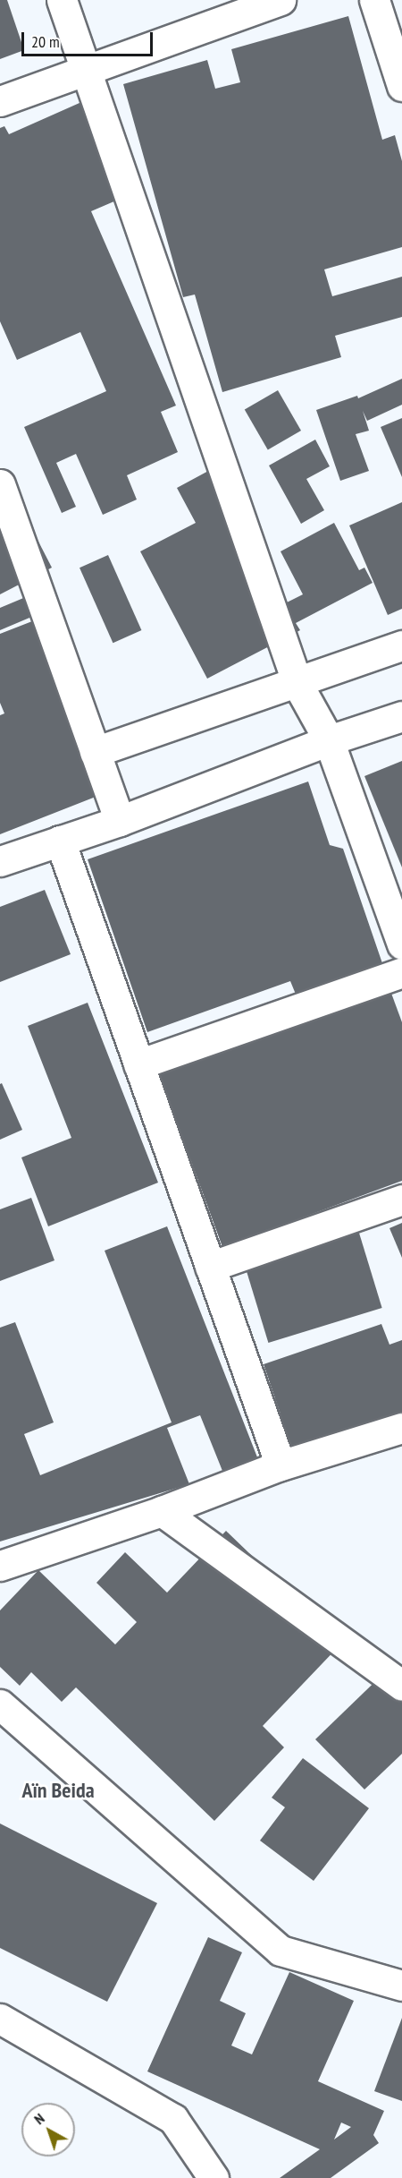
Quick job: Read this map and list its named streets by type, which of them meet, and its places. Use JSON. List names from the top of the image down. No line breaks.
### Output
{"districts":["Aïn Beida"],"scale_bar":"20 m","north":"top left"}
